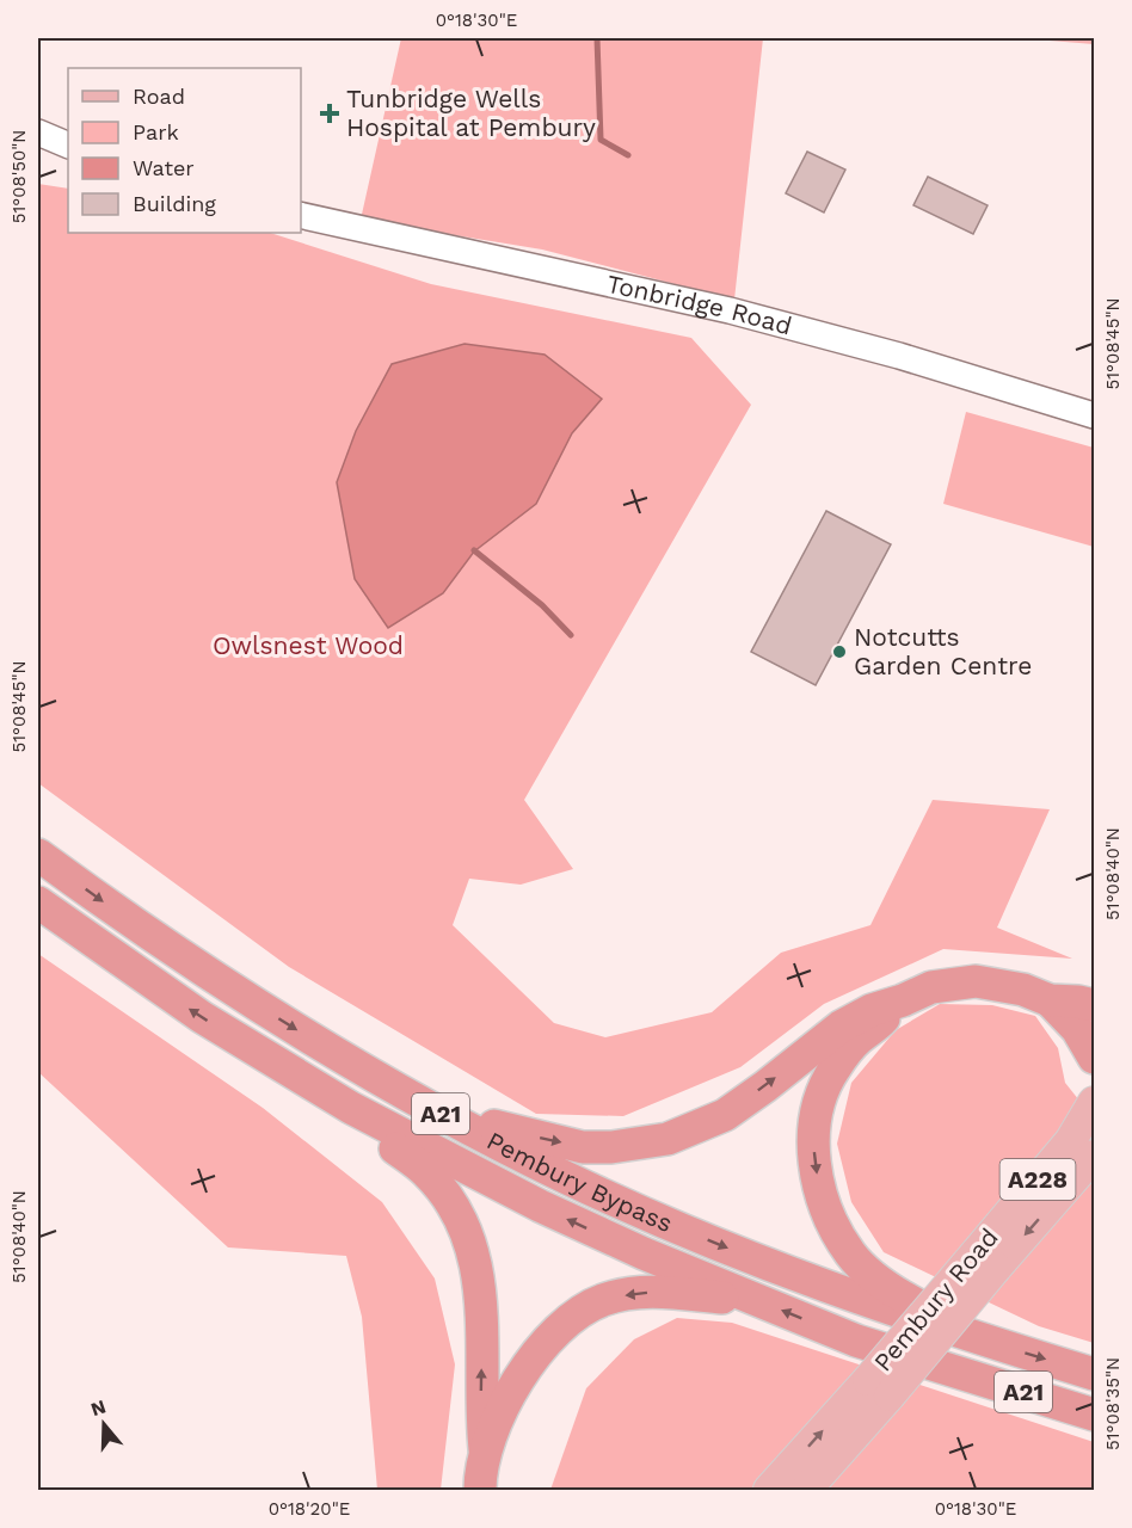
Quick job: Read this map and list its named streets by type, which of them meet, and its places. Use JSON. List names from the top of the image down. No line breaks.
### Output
{"streets":{"highway":["A21","Pembury Bypass"],"main road":["A228","Pembury Road"],"street":["Tonbridge Road"]},"crossings":[["A21","Pembury Bypass"]],"parks":["Owlsnest Wood"],"places":{"health":["Tunbridge Wells Hospital at Pembury"],"other":["Notcutts Garden Centre"]},"legend":["Road","Park","Water","Building"],"north":"top","coordinates":["0°18'30\"E","51°08'50\"N","51°08'45\"N","51°08'40\"N","51°08'35\"N","0°18'20\"E"]}
